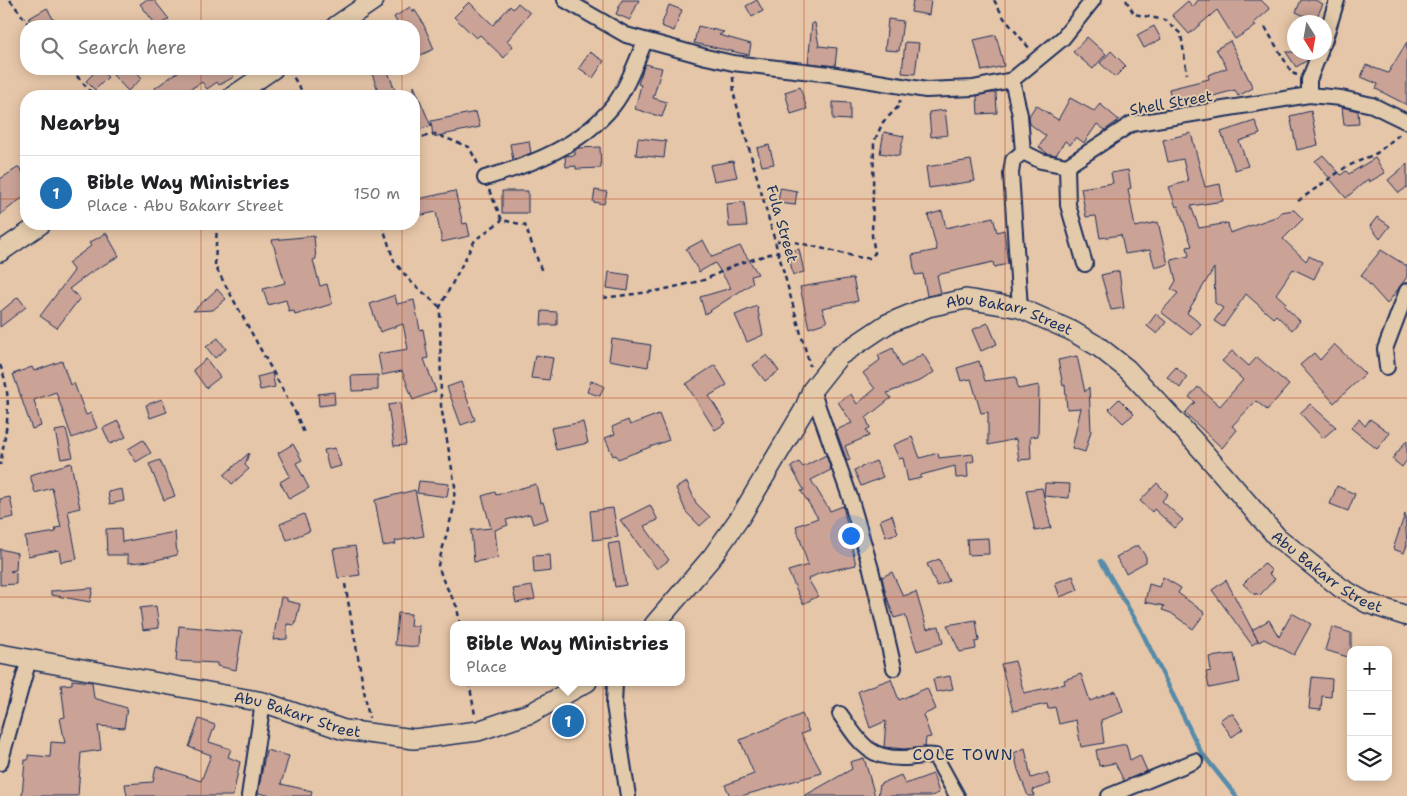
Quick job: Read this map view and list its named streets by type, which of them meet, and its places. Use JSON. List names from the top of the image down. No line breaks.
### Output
{"streets":{"street":["Shell Street","Abu Bakarr Street"],"path":["Fula Street"]},"crossings":[["Fula Street","Abu Bakarr Street"]],"districts":["COLE TOWN"],"north":"bottom","page":{"search":"Search here","heading":"Nearby","list":[{"mark":"1","name":"Bible Way Ministries","note":"Place · Abu Bakarr Street","value":"150 m"}],"popup":["Bible Way Ministries","Place"],"map_buttons":["+","−"],"pins":"1"}}
